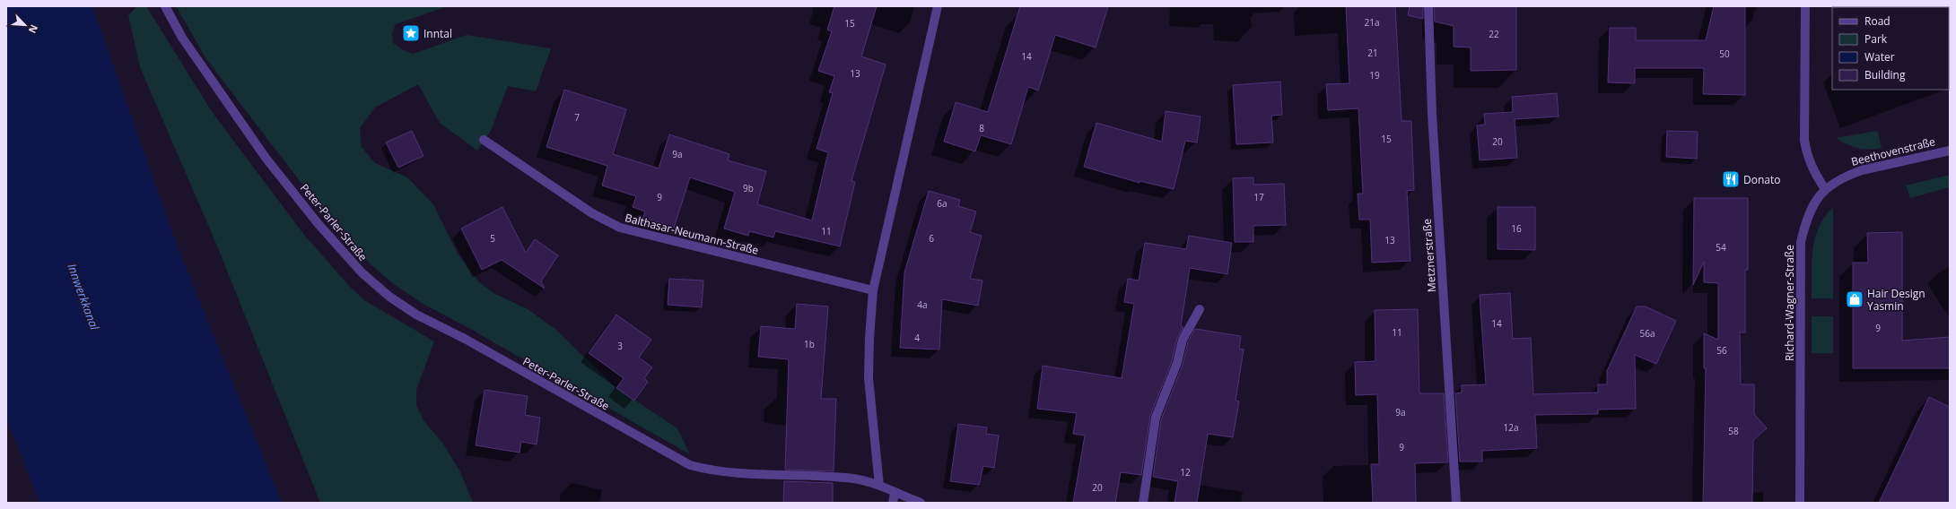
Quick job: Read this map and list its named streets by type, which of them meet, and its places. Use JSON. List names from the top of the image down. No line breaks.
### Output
{"streets":{"street":["Beethovenstraße","Peter-Parler-Straße","Balthasar-Neumann-Straße","Metznerstraße","Richard-Wagner-Straße"]},"crossings":[["Beethovenstraße","Richard-Wagner-Straße"]],"water":["Innwerkkanal"],"places":{"place":["Inntal"],"restaurant":["Donato"],"shop":["Hair Design Yasmin"]},"house_numbers":["21a","15","22","21","50","14","13","19","7","8","15","20","9a","9b","9","17","6a","16","11","5","6","13","54","4a","14","9","11","56a","4","1b","3","56","9a","12a","58","9","12","20"],"legend":["Road","Park","Water","Building"],"north":"bottom right"}
